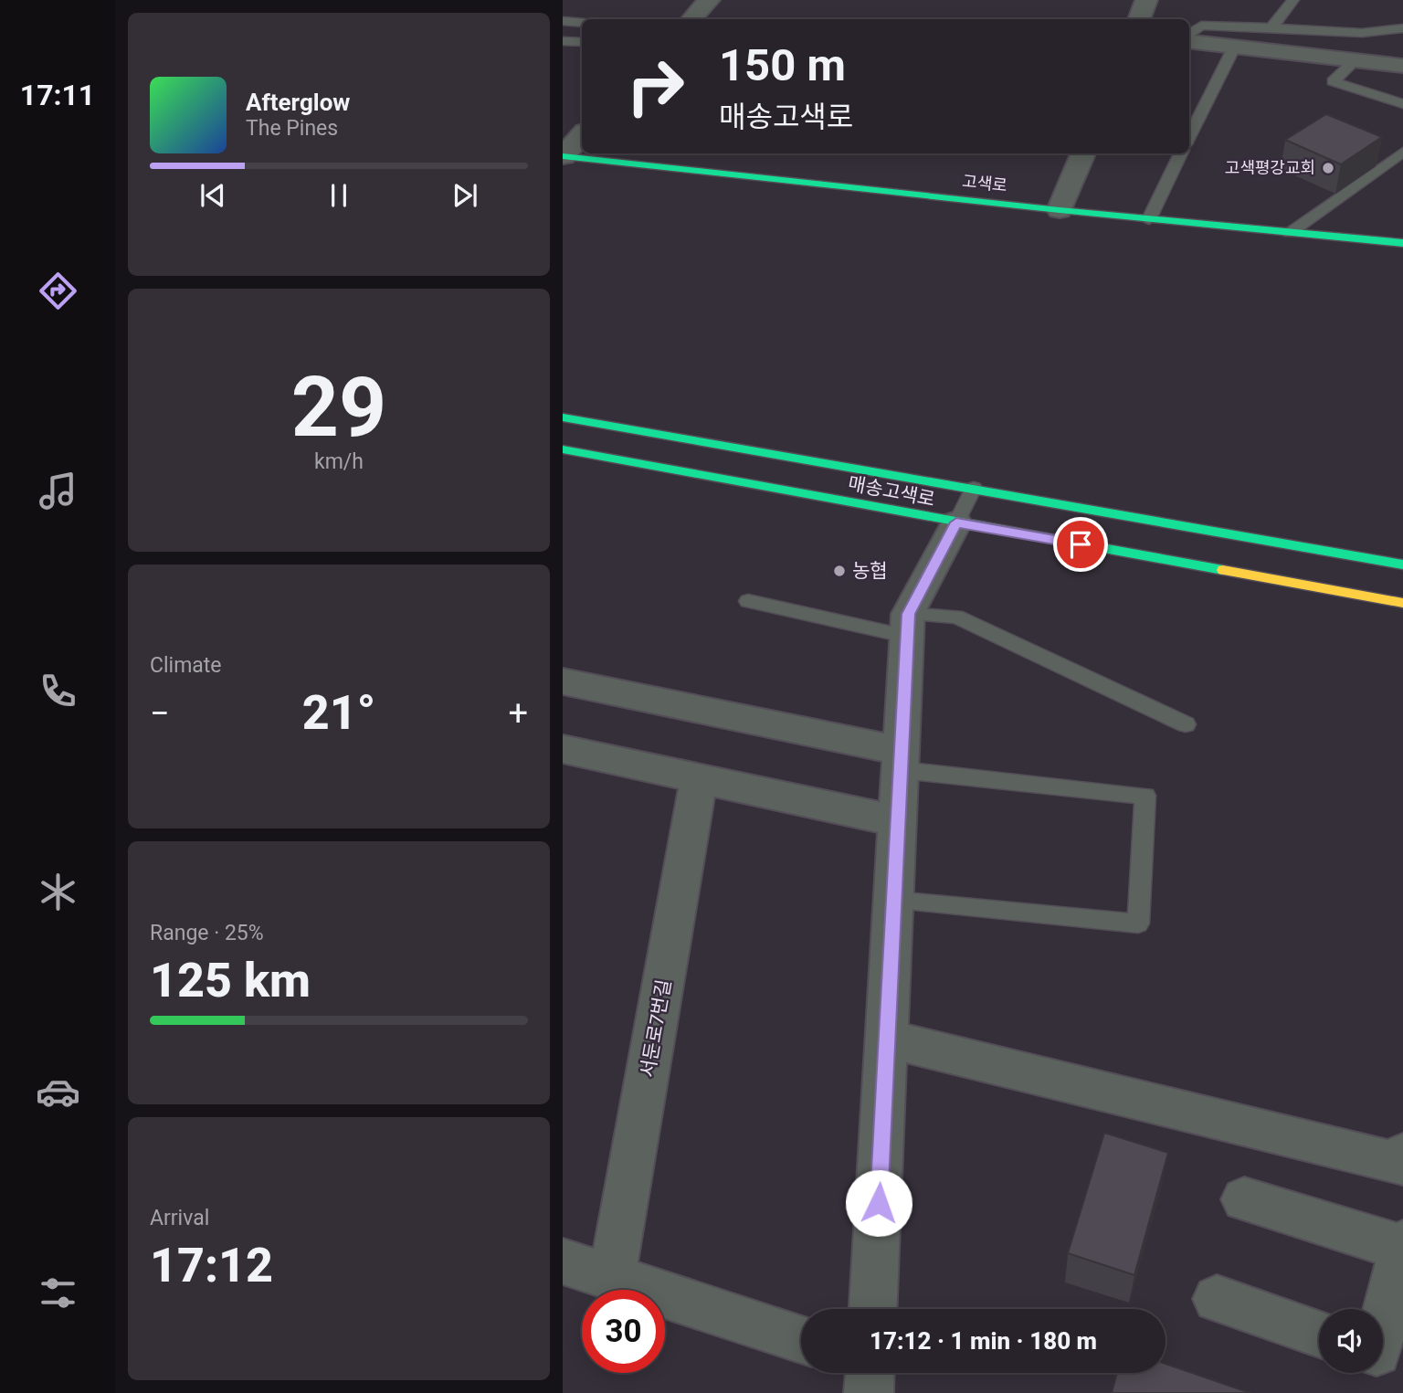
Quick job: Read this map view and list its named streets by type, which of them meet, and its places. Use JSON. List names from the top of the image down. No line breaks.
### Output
{"streets":{"main road":["고색로","매송고색로"],"street":["서둔로7번길"]},"places":["고색평강교회","농협"],"page":{"tabs":"17:11","turn":["150 m","매송고색로"],"song":["Afterglow","The Pines"],"tile":[["29","km/h"],"Climate",["Range · 25%","125 km"],["Arrival","17:12"]],"heat":["−","21°","+"],"limit":"30","trip":"17:12 · 1 min · 180 m"}}
